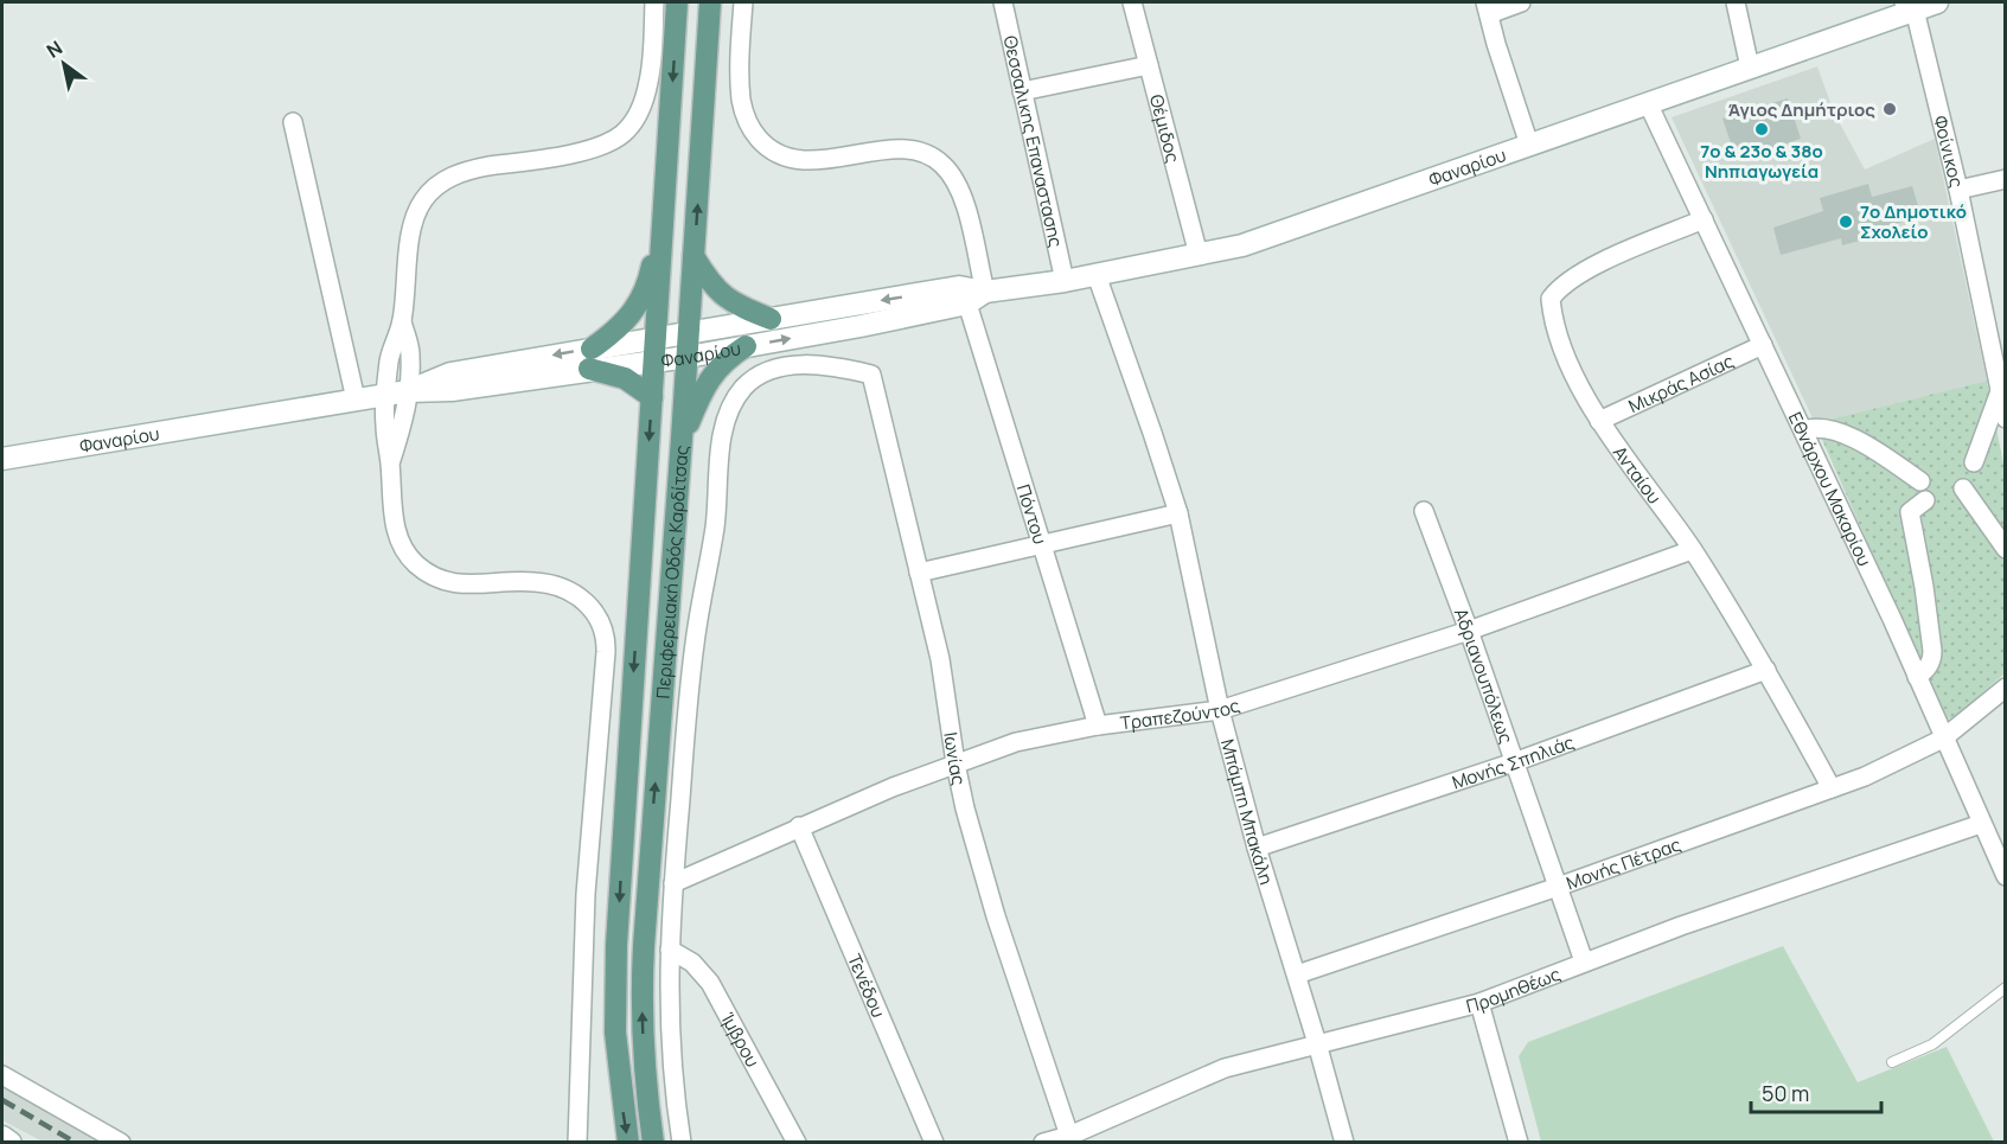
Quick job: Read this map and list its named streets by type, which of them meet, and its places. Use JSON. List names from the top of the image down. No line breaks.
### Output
{"streets":{"main road":["Φαναρίου","Περιφερειακή Οδός Καρδίτσας"],"street":["Θέμιδος","Θεσσαλικης Επαναστασης","Φοίνικος","Μικράς Ασίας","Ανταίου","Εθνάρχου Μακαρίου","Πόντου","Αδριανουπόλεως","Τραπεζούντος","Ιωνίας","Μονής Σπηλιάς","Μπάμπη Μπακάλη","Μονής Πέτρας","Τενέδου","Προμηθέως","Ίμβρου"]},"crossings":[["Θέμιδος","Φαναρίου"],["Θεσσαλικης Επαναστασης","Φαναρίου"],["Φοίνικος","Φαναρίου"],["Φαναρίου","Εθνάρχου Μακαρίου"],["Φαναρίου","Πόντου"],["Φαναρίου","Περιφερειακή Οδός Καρδίτσας"],["Φαναρίου","Μπάμπη Μπακάλη"],["Μικράς Ασίας","Ανταίου"],["Μικράς Ασίας","Εθνάρχου Μακαρίου"],["Ανταίου","Εθνάρχου Μακαρίου"],["Ανταίου","Τραπεζούντος"],["Ανταίου","Μονής Σπηλιάς"],["Ανταίου","Μονής Πέτρας"],["Εθνάρχου Μακαρίου","Μονής Πέτρας"],["Εθνάρχου Μακαρίου","Προμηθέως"],["Πόντου","Τραπεζούντος"],["Αδριανουπόλεως","Τραπεζούντος"],["Αδριανουπόλεως","Μονής Σπηλιάς"],["Αδριανουπόλεως","Μονής Πέτρας"],["Αδριανουπόλεως","Προμηθέως"],["Τραπεζούντος","Ιωνίας"],["Τραπεζούντος","Μπάμπη Μπακάλη"],["Τραπεζούντος","Τενέδου"],["Ιωνίας","Προμηθέως"],["Μονής Σπηλιάς","Μπάμπη Μπακάλη"],["Μπάμπη Μπακάλη","Μονής Πέτρας"],["Μπάμπη Μπακάλη","Προμηθέως"]],"places":["Άγιος Δημήτριος","7ο & 23ο & 38ο Νηπιαγωγεία","7ο Δημοτικό Σχολείο"],"scale_bar":"50 m","north":"top left"}
